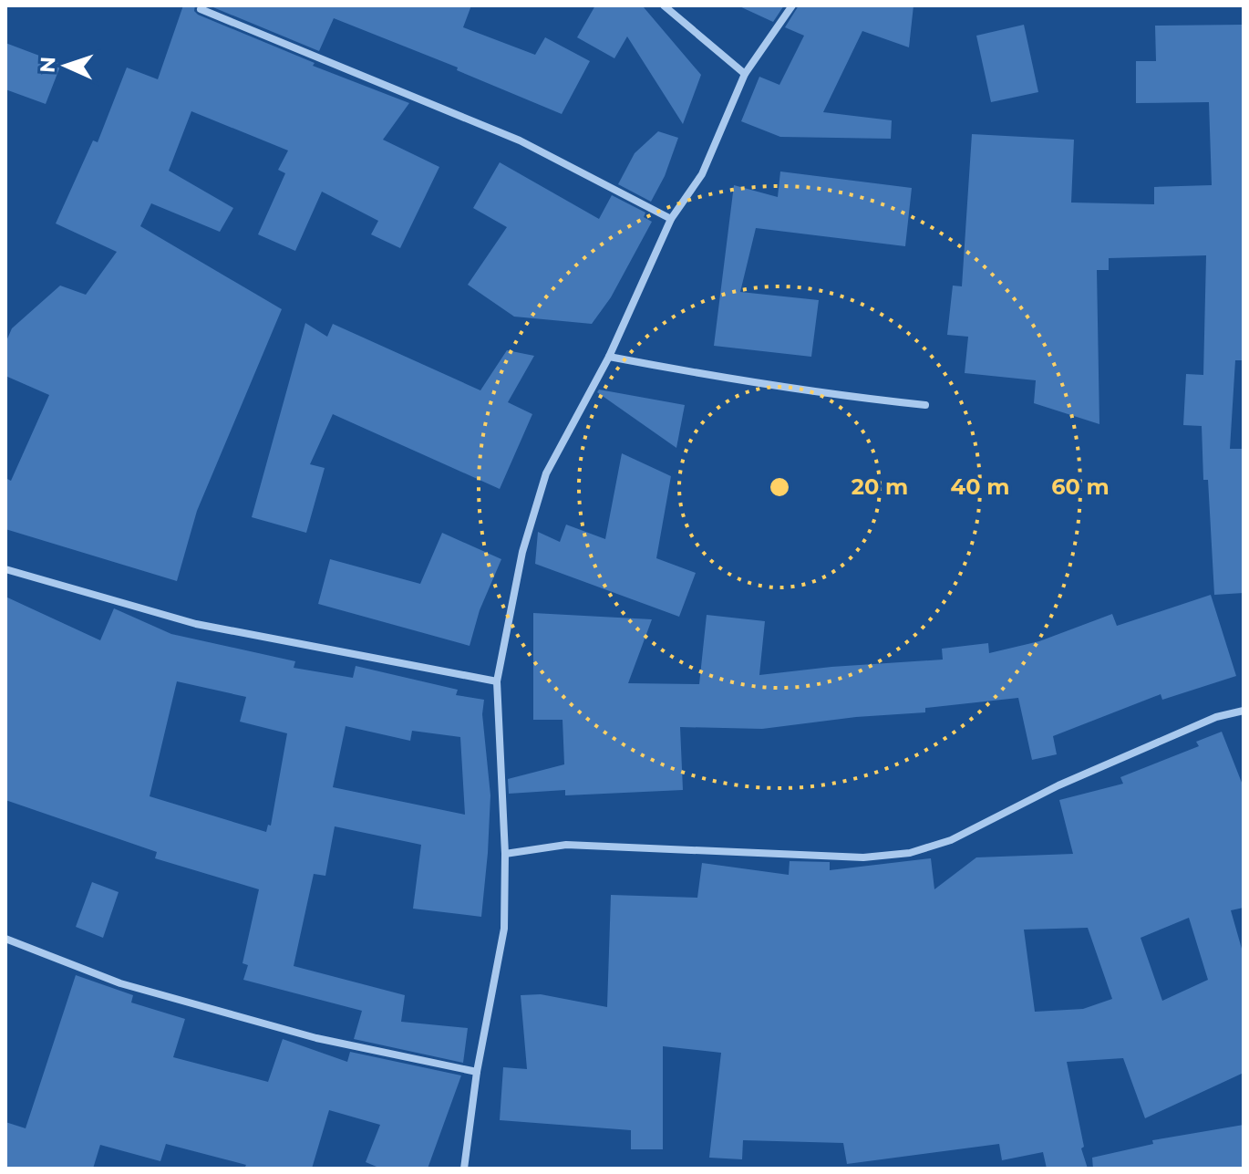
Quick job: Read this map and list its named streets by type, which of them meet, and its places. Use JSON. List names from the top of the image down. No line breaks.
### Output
{"north":"left","rings":["20 m","40 m","60 m"]}
